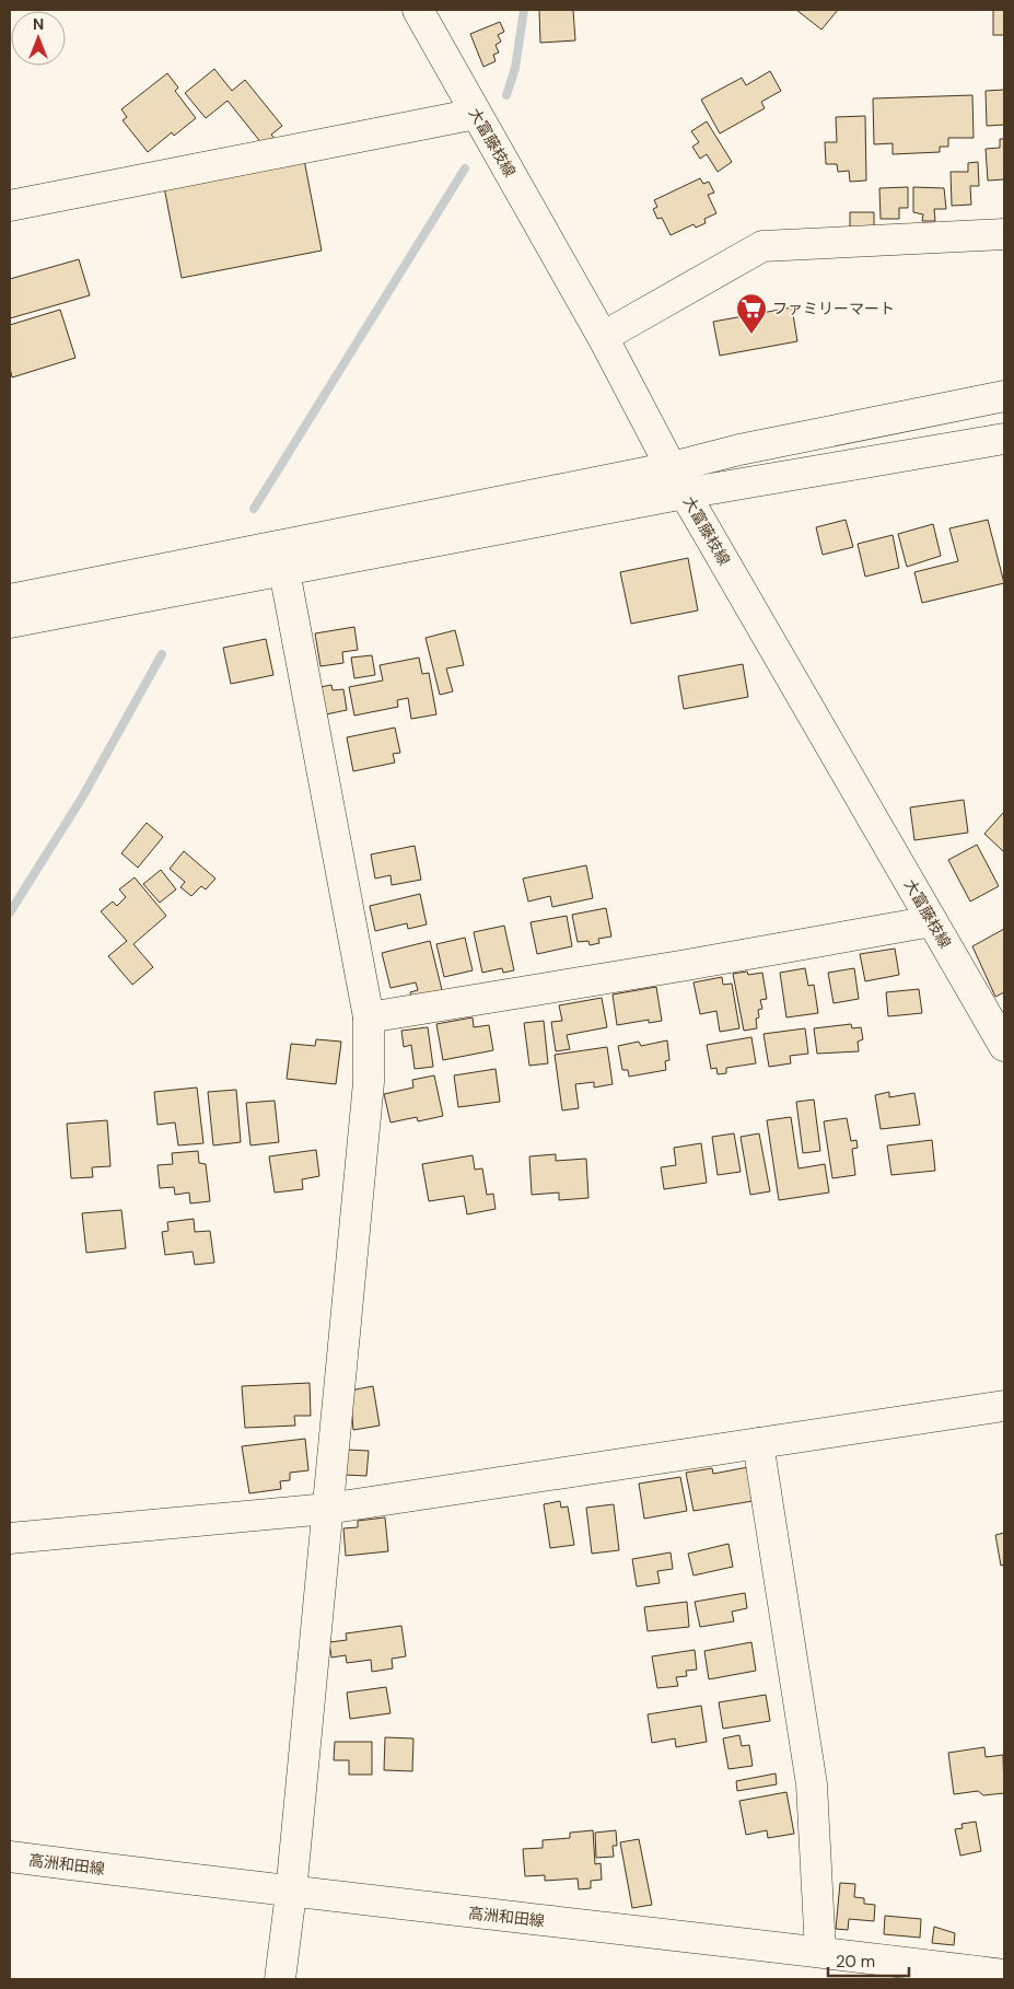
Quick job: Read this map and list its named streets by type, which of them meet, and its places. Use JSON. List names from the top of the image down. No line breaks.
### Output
{"streets":{"street":["大富藤枝線","高洲和田線"]},"places":{"supermarket":["ファミリーマート"]},"scale_bar":"20 m","north":"top"}
